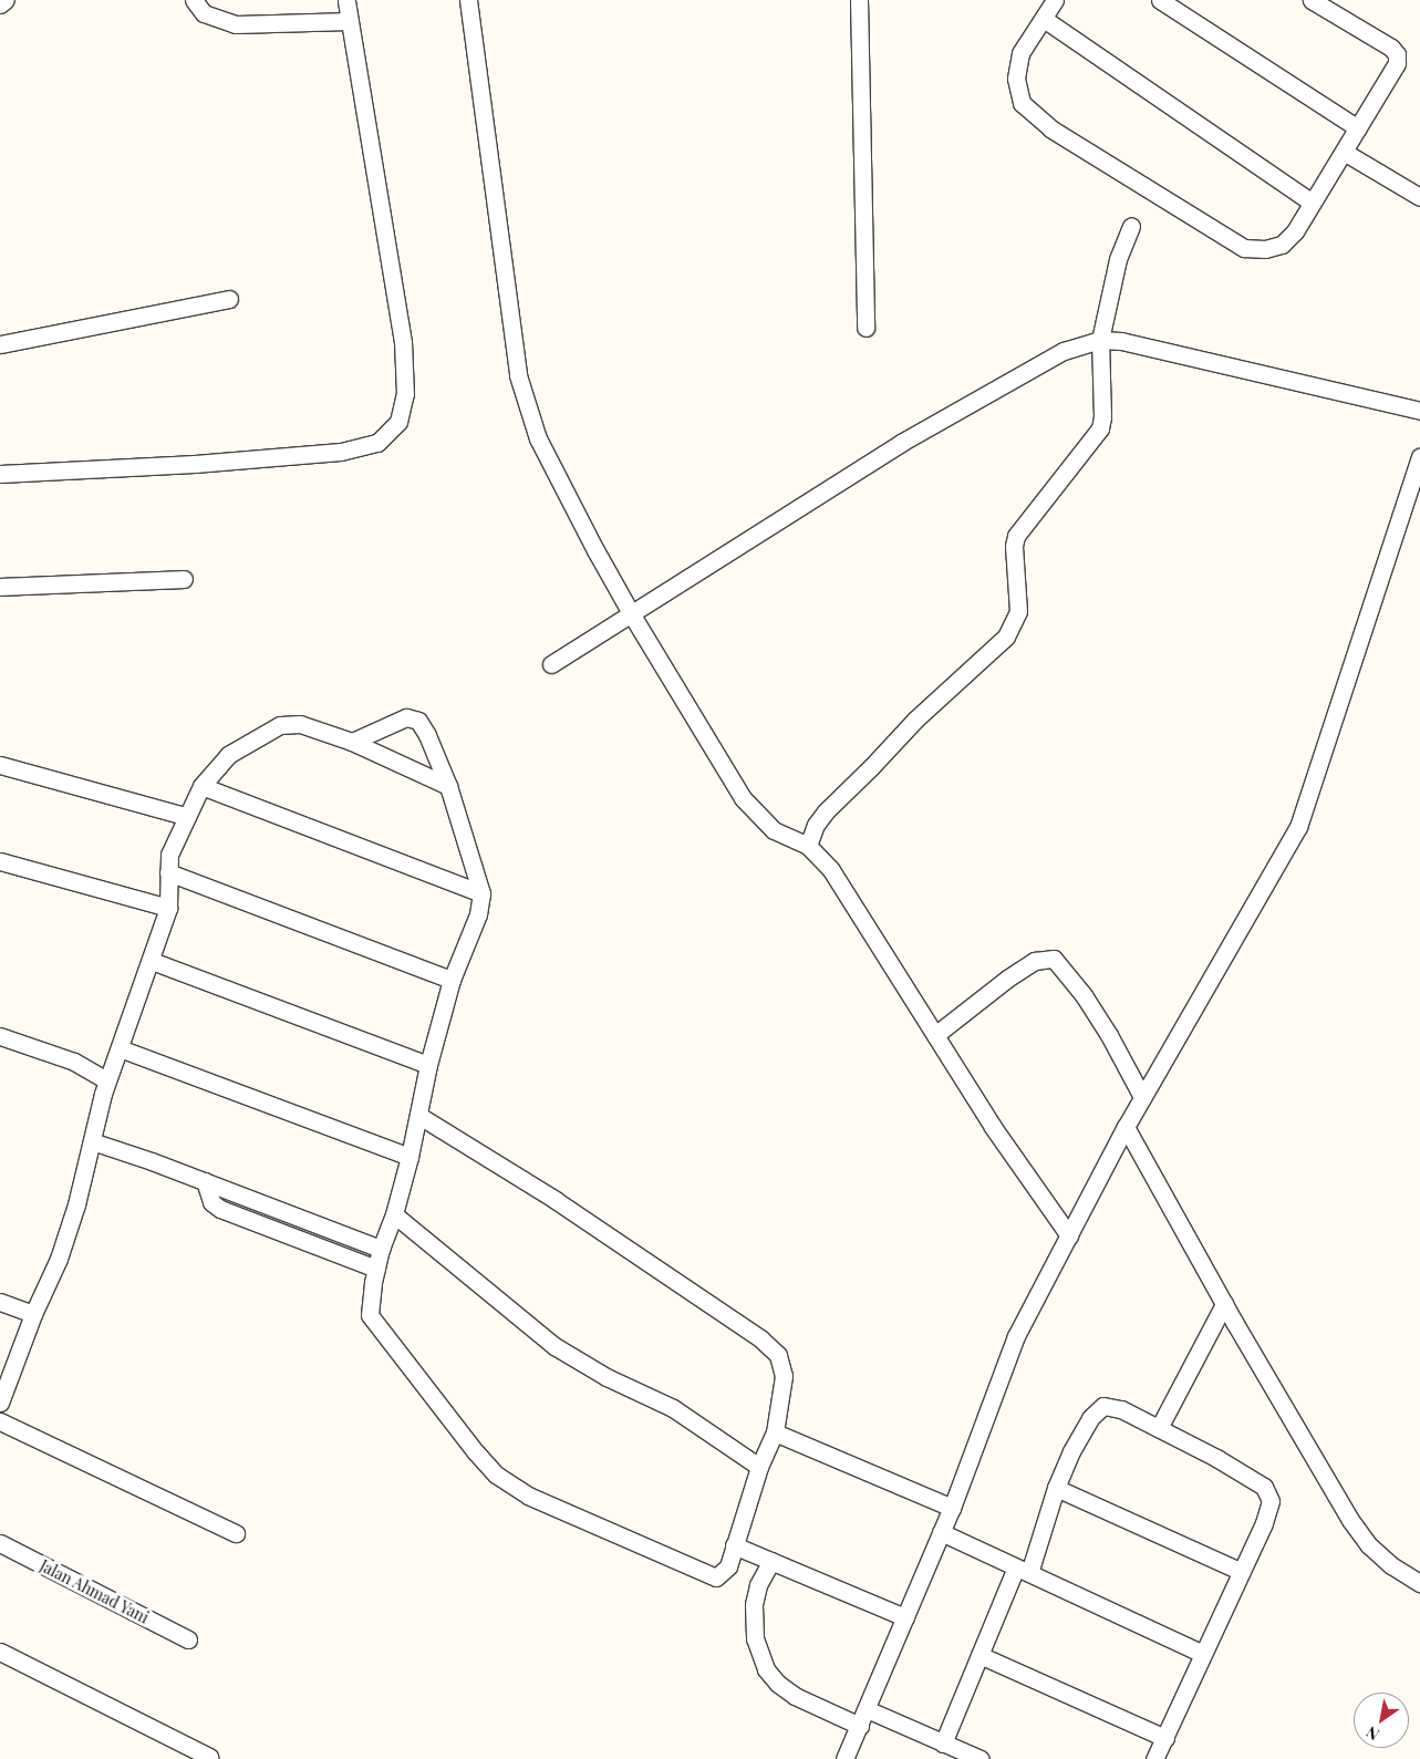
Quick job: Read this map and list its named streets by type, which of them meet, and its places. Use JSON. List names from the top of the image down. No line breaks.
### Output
{"streets":{"street":["Jalan Ahmad Yani"]},"north":"bottom left"}
